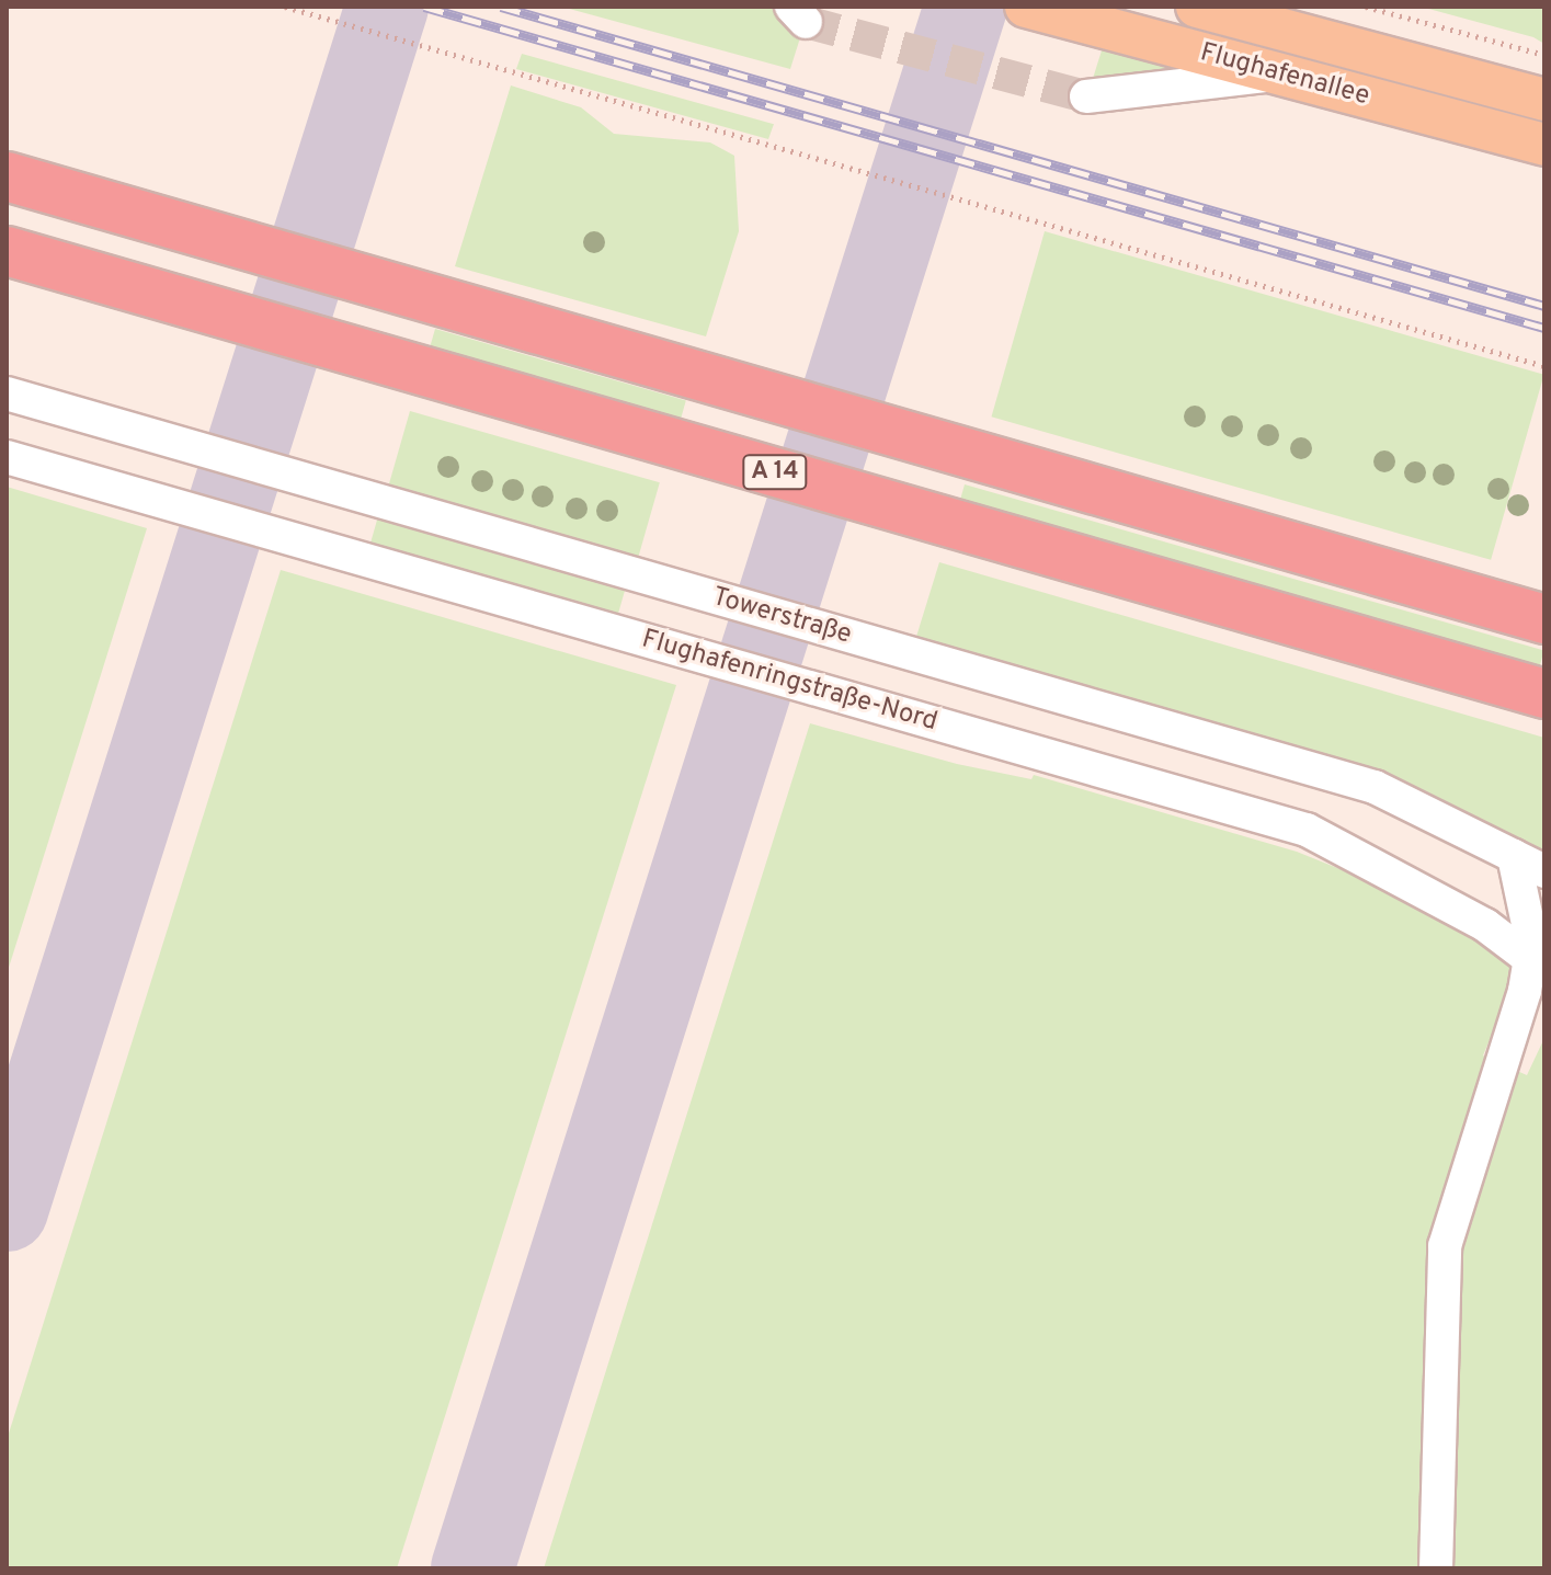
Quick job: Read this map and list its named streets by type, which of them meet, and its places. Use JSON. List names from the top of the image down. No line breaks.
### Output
{"streets":{"highway":["A 14"],"main road":["Flughafenallee"],"street":["Towerstraße","Flughafenringstraße-Nord"]}}
